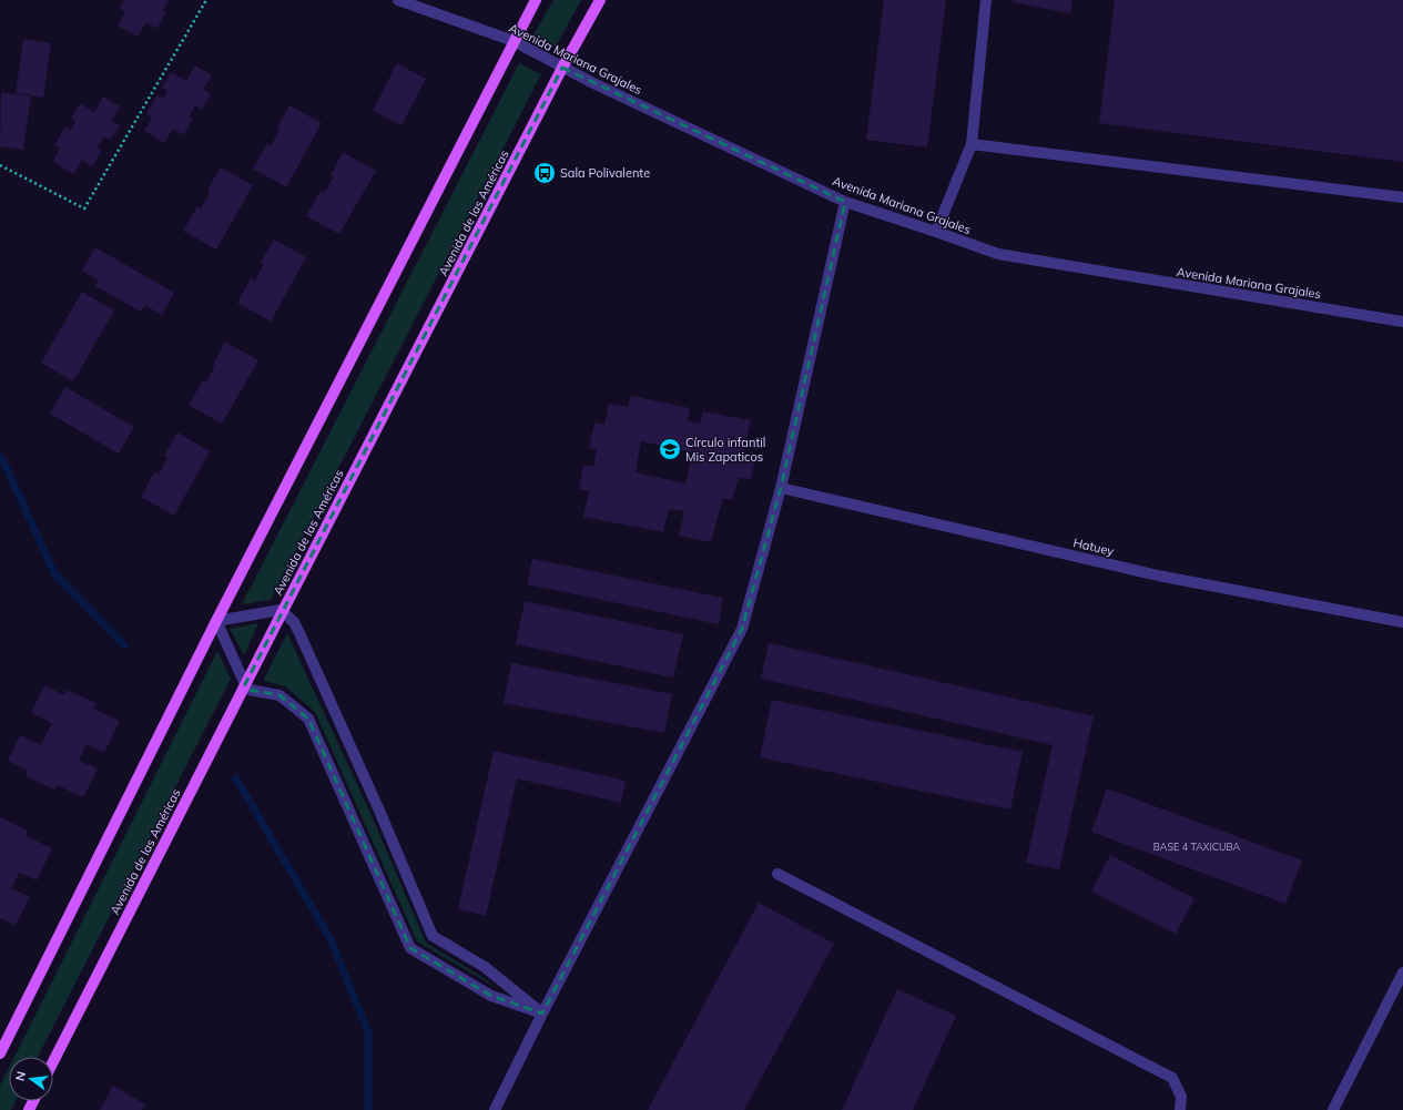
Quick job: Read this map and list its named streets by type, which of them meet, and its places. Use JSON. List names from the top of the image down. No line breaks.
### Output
{"streets":{"main road":["Avenida de las Américas"],"street":["Avenida Mariana Grajales","Hatuey"]},"crossings":[["Avenida Mariana Grajales","Avenida de las Américas"]],"places":{"bus stop":["Sala Polivalente"],"school or university":["Círculo infantil Mis Zapaticos"]},"house_numbers":["BASE 4 TAXICUBA"],"north":"left"}
